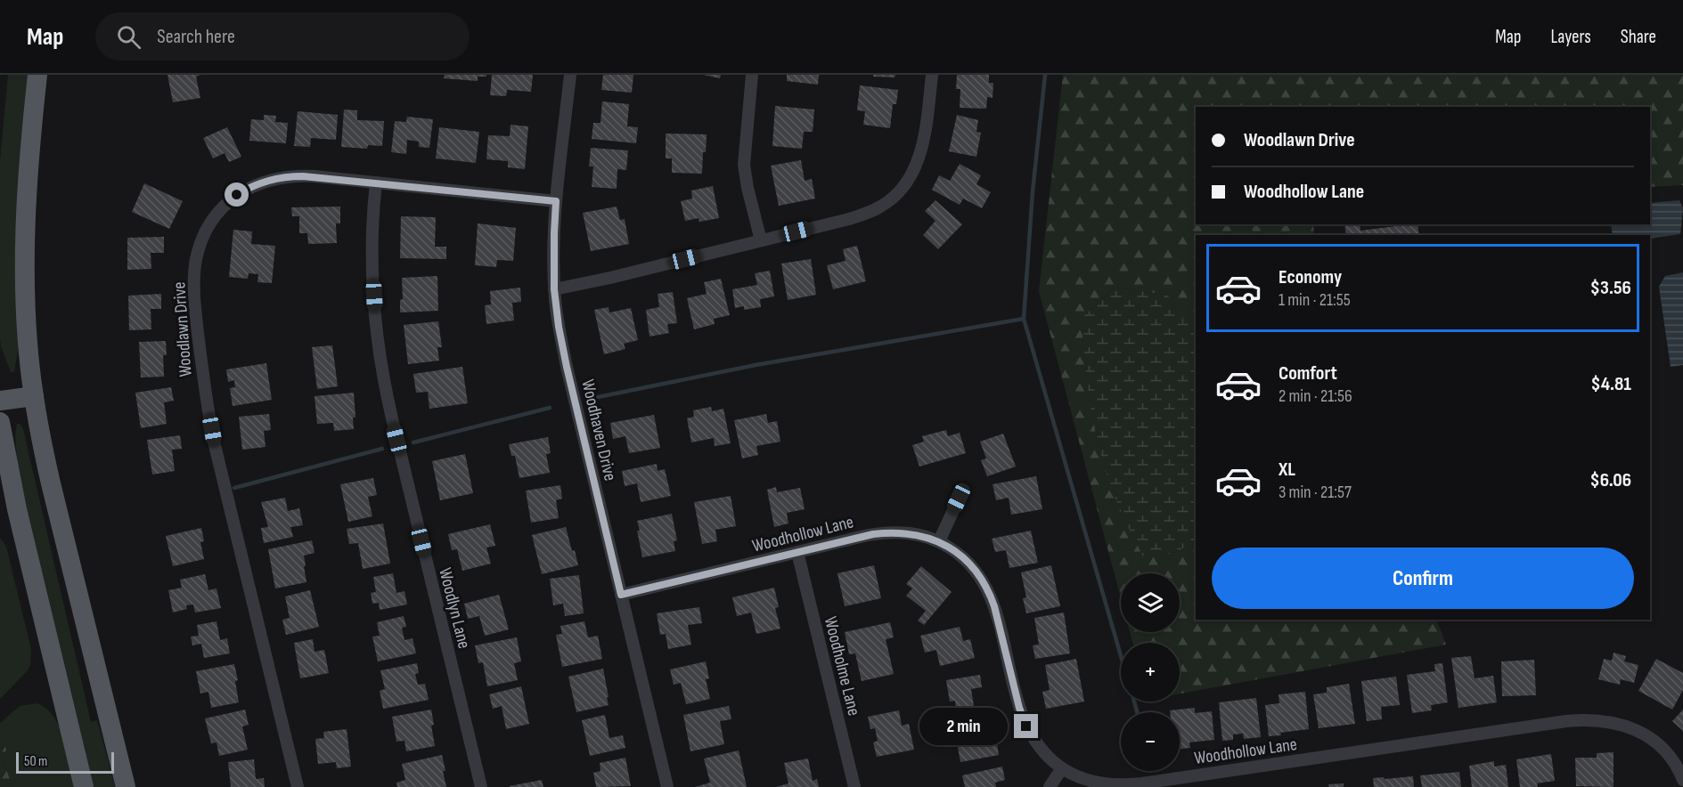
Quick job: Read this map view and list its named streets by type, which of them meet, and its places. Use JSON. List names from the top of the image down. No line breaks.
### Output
{"streets":{"street":["Woodlawn Drive","Woodhaven Drive","Woodhollow Lane","Woodlyn Lane","Woodholme Lane"]},"crossings":[["Woodlawn Drive","Woodhaven Drive"],["Woodlawn Drive","Woodlyn Lane"],["Woodhaven Drive","Woodhollow Lane"],["Woodhollow Lane","Woodholme Lane"]],"scale_bar":"50 m","page":{"header":"Map","search":"Search here","nav":["Map","Layers","Share"],"banner":["Woodlawn Drive","Woodhollow Lane"],"list":[{"name":"Economy","note":"1 min · 21:55","value":"$3.56"},{"name":"Comfort","note":"2 min · 21:56","value":"$4.81"},{"name":"XL","note":"3 min · 21:57","value":"$6.06"}],"buttons":"Confirm","map_buttons":["+","−"],"bubble":"2 min","scale":"50 m"}}
